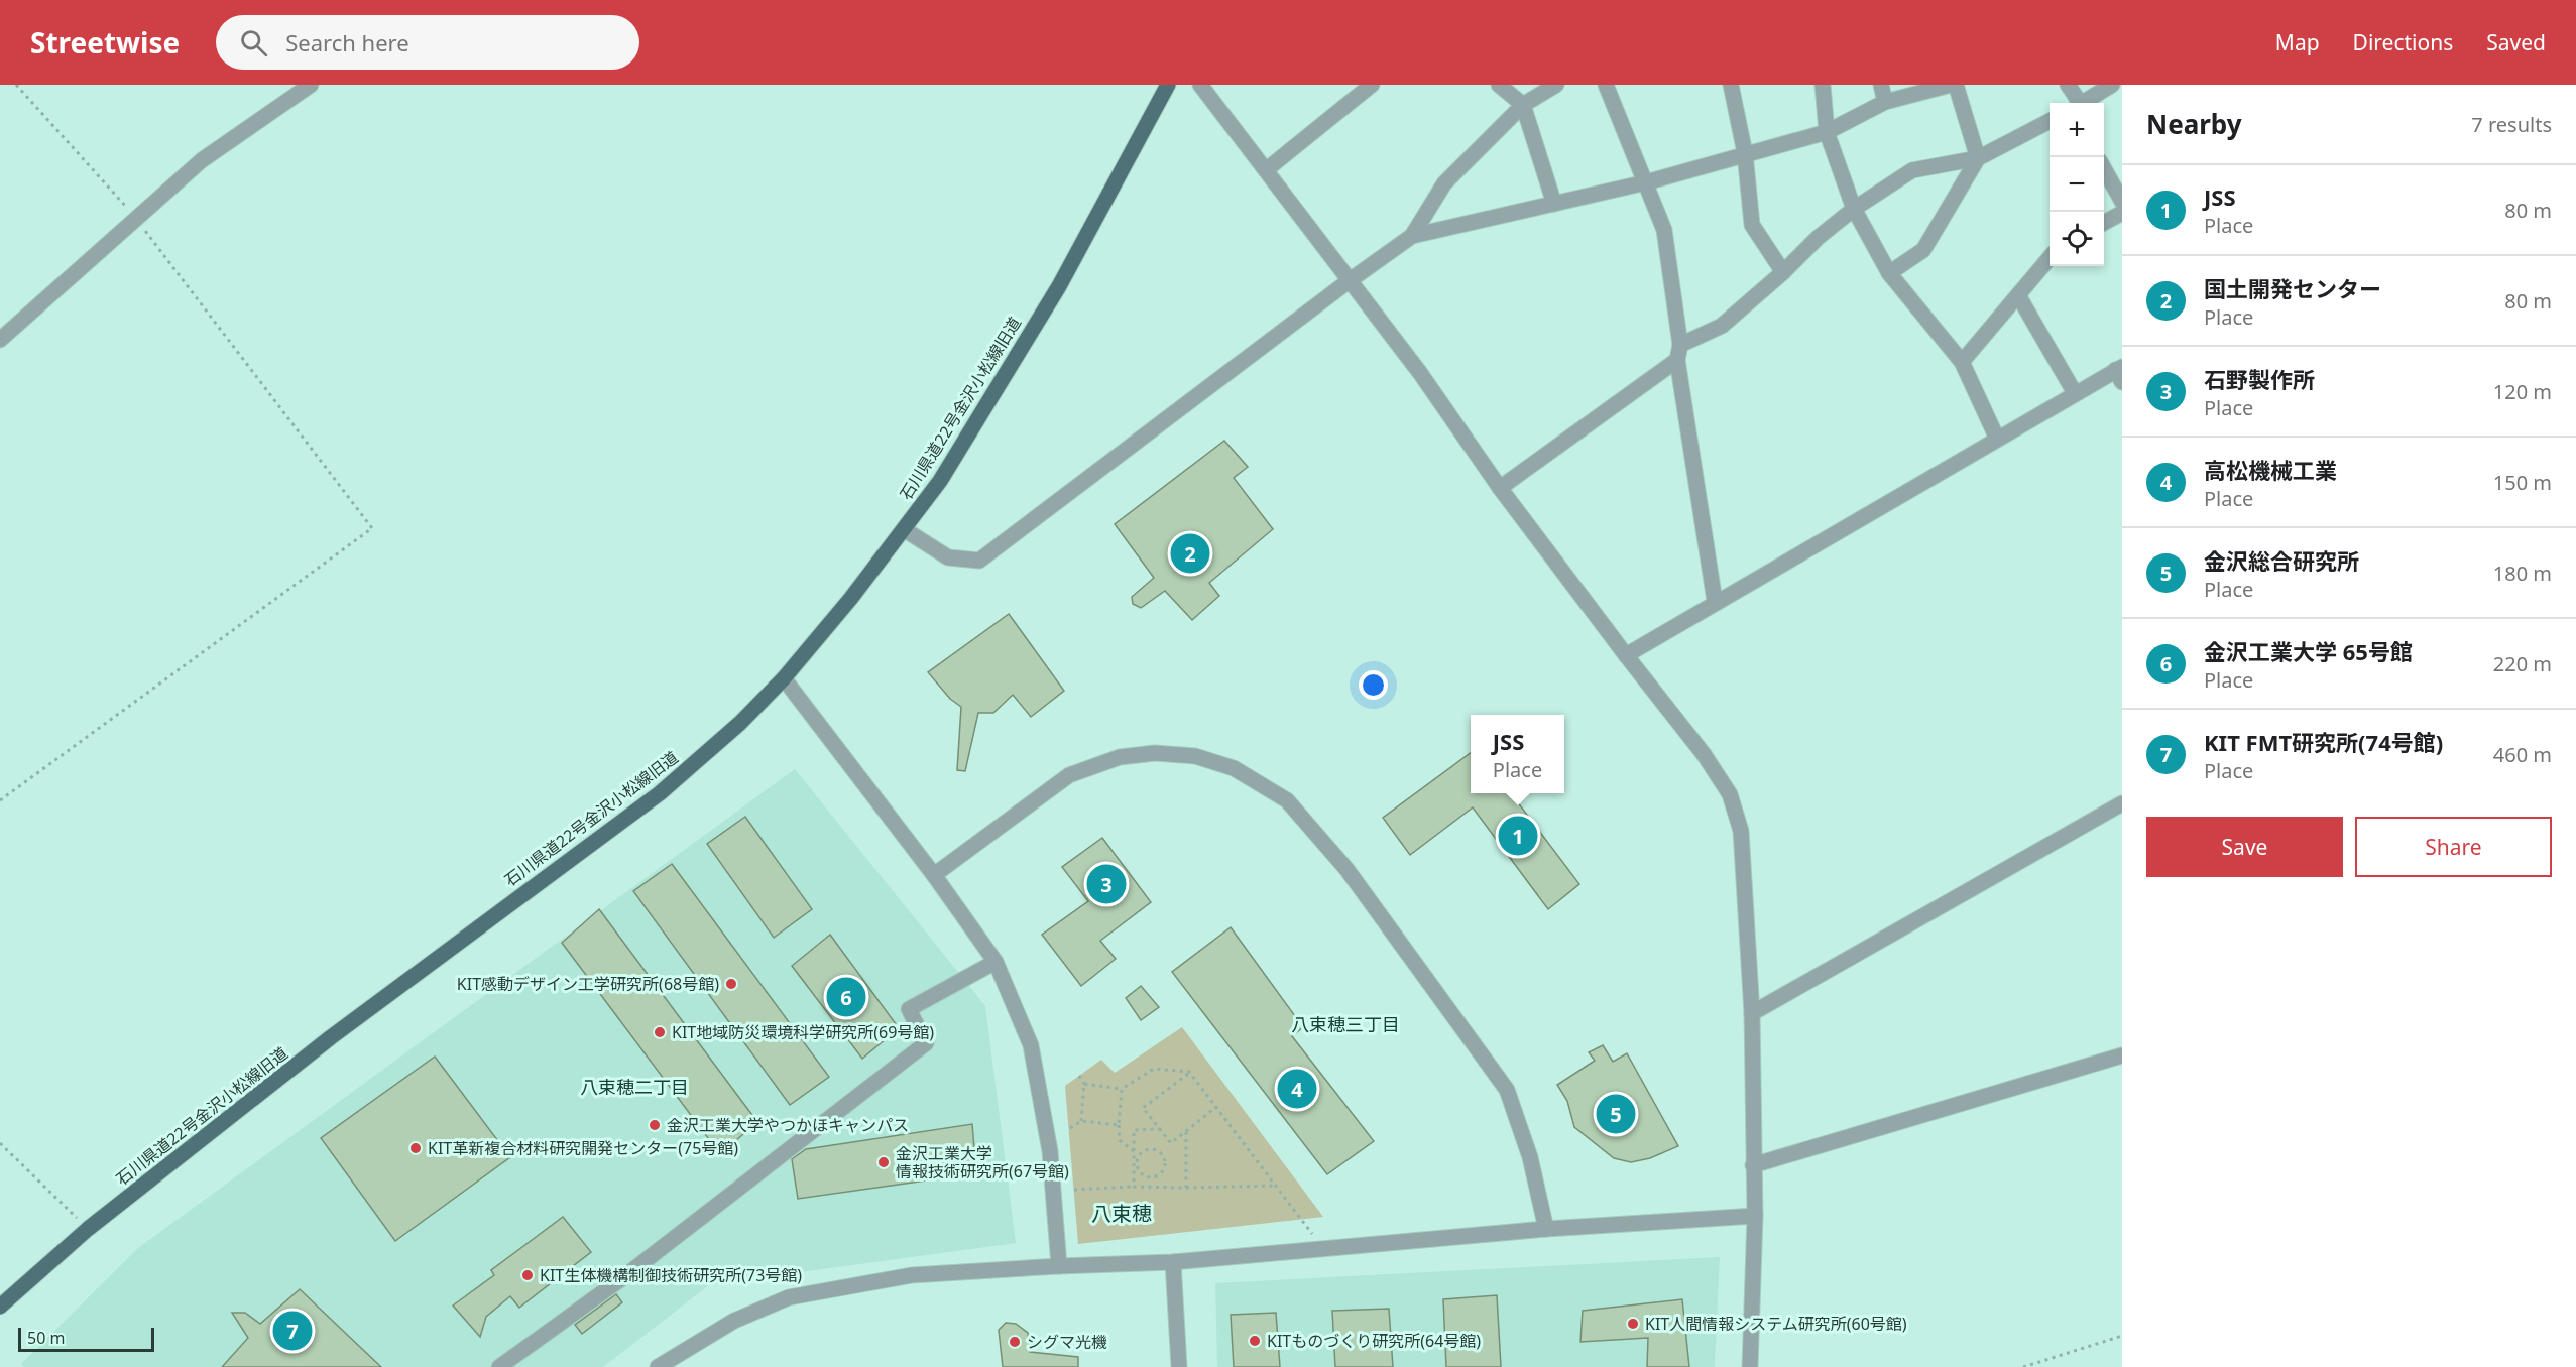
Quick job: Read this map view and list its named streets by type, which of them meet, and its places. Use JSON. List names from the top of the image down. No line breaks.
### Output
{"streets":{"main road":["石川県道22号金沢小松線旧道"]},"districts":["八束穂三丁目","八束穂二丁目","八束穂"],"places":["KIT感動デザイン工学研究所(68号館)","KIT地域防災環境科学研究所(69号館)","金沢工業大学やつかほキャンパス","KIT革新複合材料研究開発センター(75号館)","金沢工業大学 情報技術研究所(67号館)","KIT生体機構制御技術研究所(73号館)","KIT人間情報システム研究所(60号館)","KITものづくり研究所(64号館)","シグマ光機"],"scale_bar":"50 m","page":{"header":"Streetwise","search":"Search here","nav":["Map","Directions","Saved"],"heading":["Nearby","7 results"],"map_buttons":["+","−"],"list":[{"mark":"1","name":"JSS","note":"Place","value":"80 m"},{"mark":"2","name":"国土開発センター","note":"Place","value":"80 m"},{"mark":"3","name":"石野製作所","note":"Place","value":"120 m"},{"mark":"4","name":"高松機械工業","note":"Place","value":"150 m"},{"mark":"5","name":"金沢総合研究所","note":"Place","value":"180 m"},{"mark":"6","name":"金沢工業大学 65号館","note":"Place","value":"220 m"},{"mark":"7","name":"KIT FMT研究所(74号館)","note":"Place","value":"460 m"}],"pins":["2","1","3","6","4","5","7"],"popup":["JSS","Place"],"buttons":["Save","Share"],"scale":"50 m"}}
